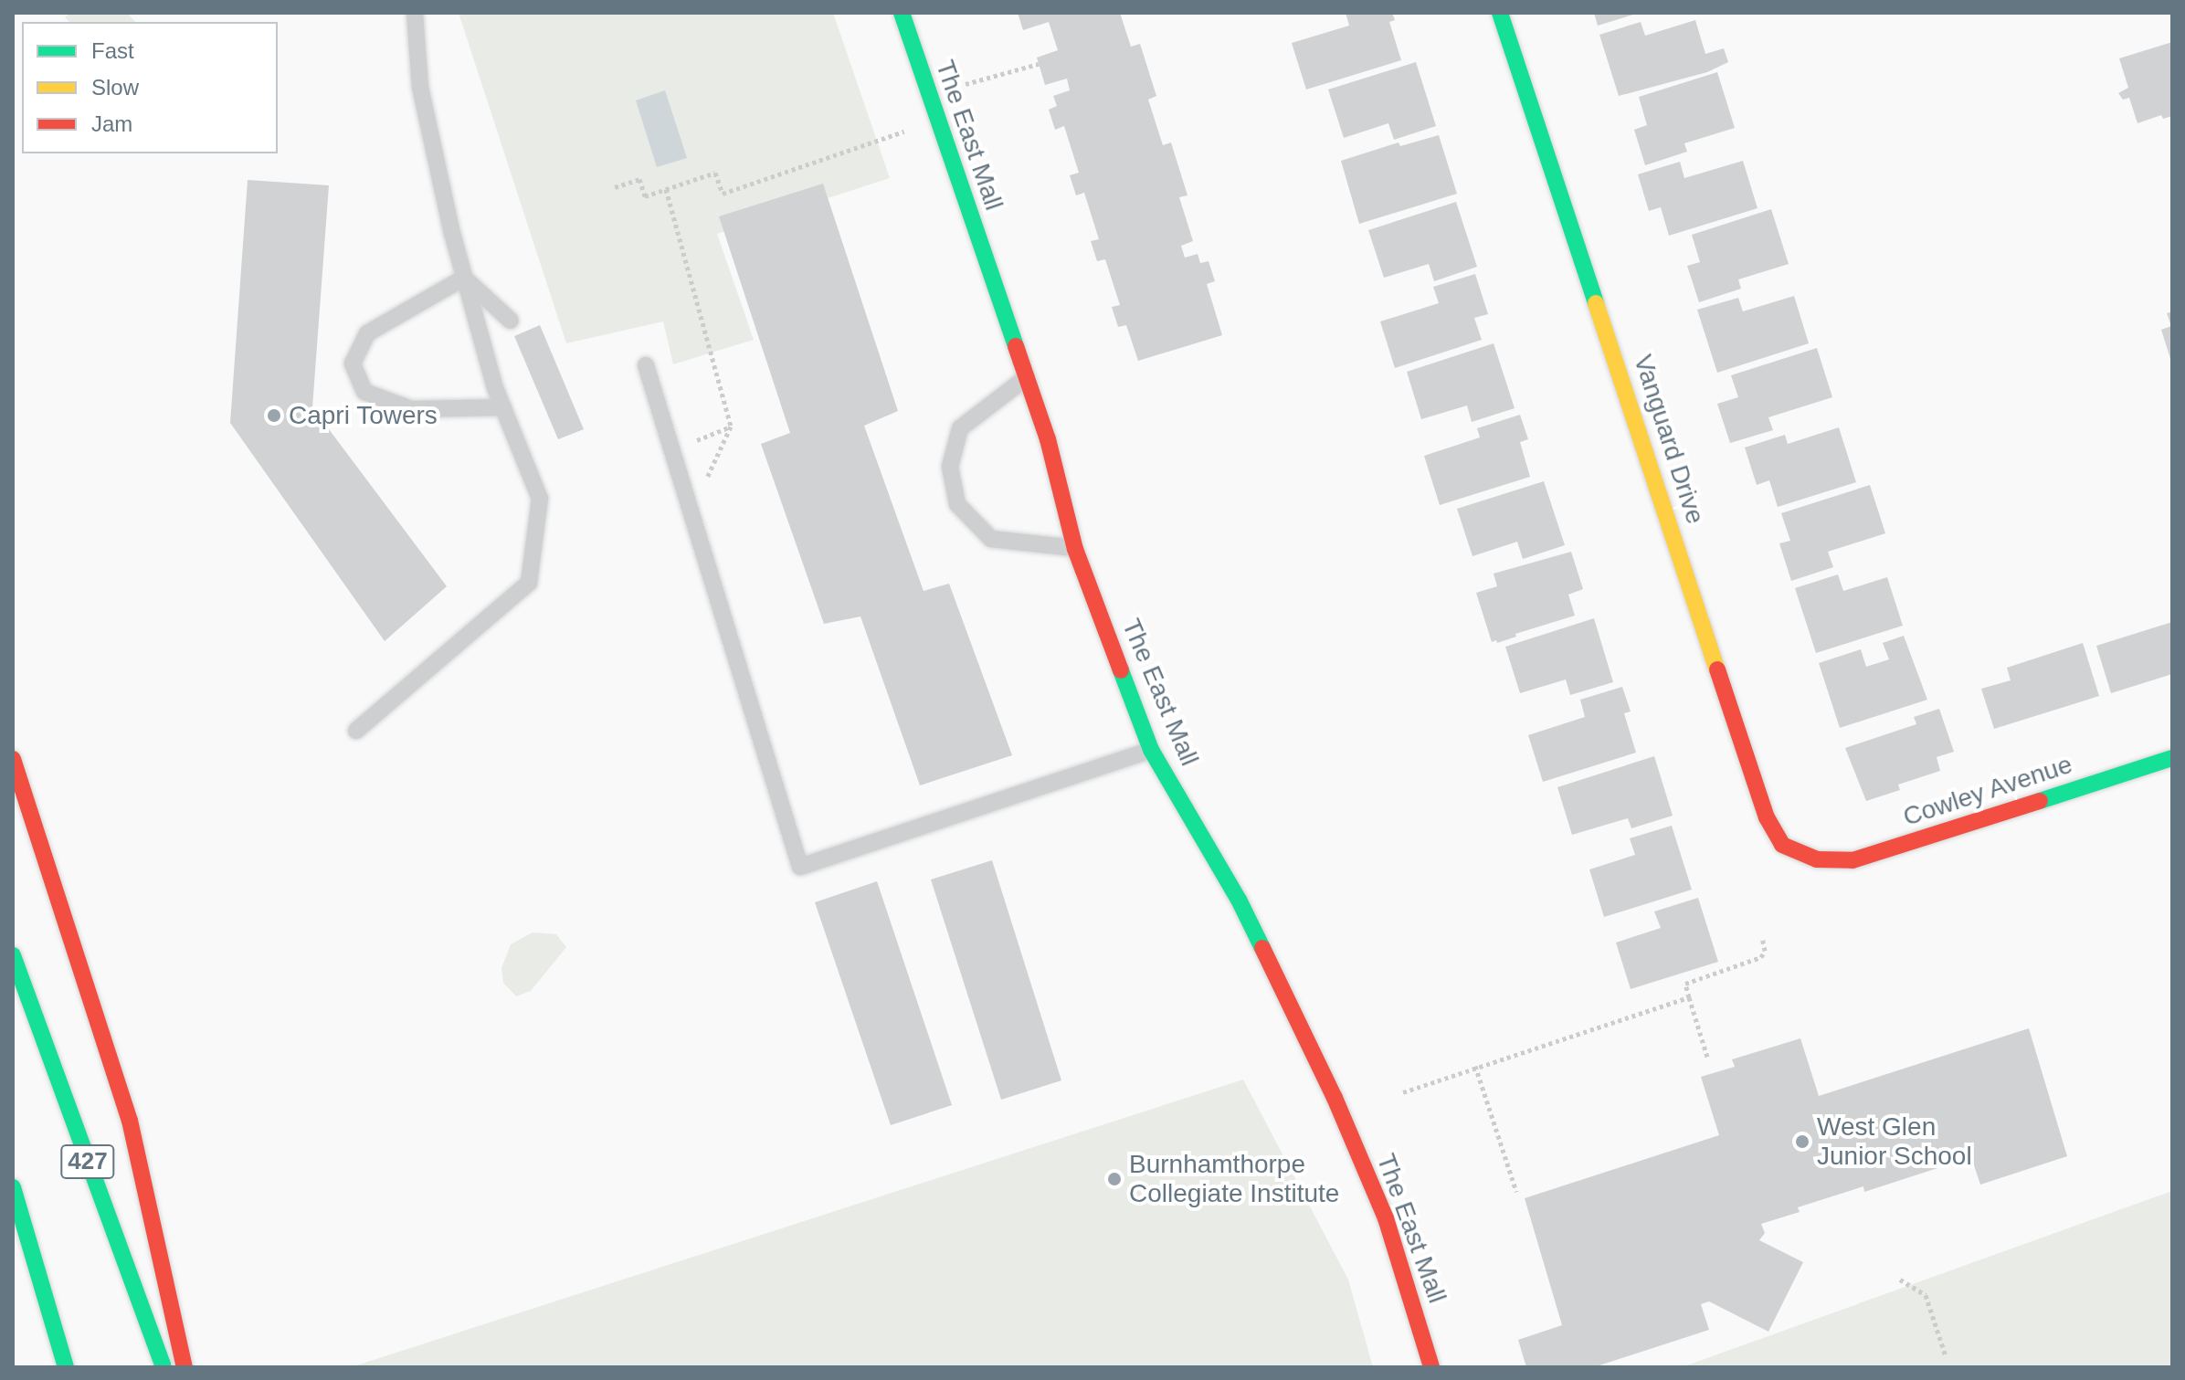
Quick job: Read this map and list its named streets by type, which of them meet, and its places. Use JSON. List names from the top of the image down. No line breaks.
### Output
{"streets":{"main road":["The East Mall","Vanguard Drive","Cowley Avenue","427"]},"crossings":[["Vanguard Drive","Cowley Avenue"]],"places":["Capri Towers","West Glen Junior School","Burnhamthorpe Collegiate Institute"],"legend":["Fast","Slow","Jam"]}
